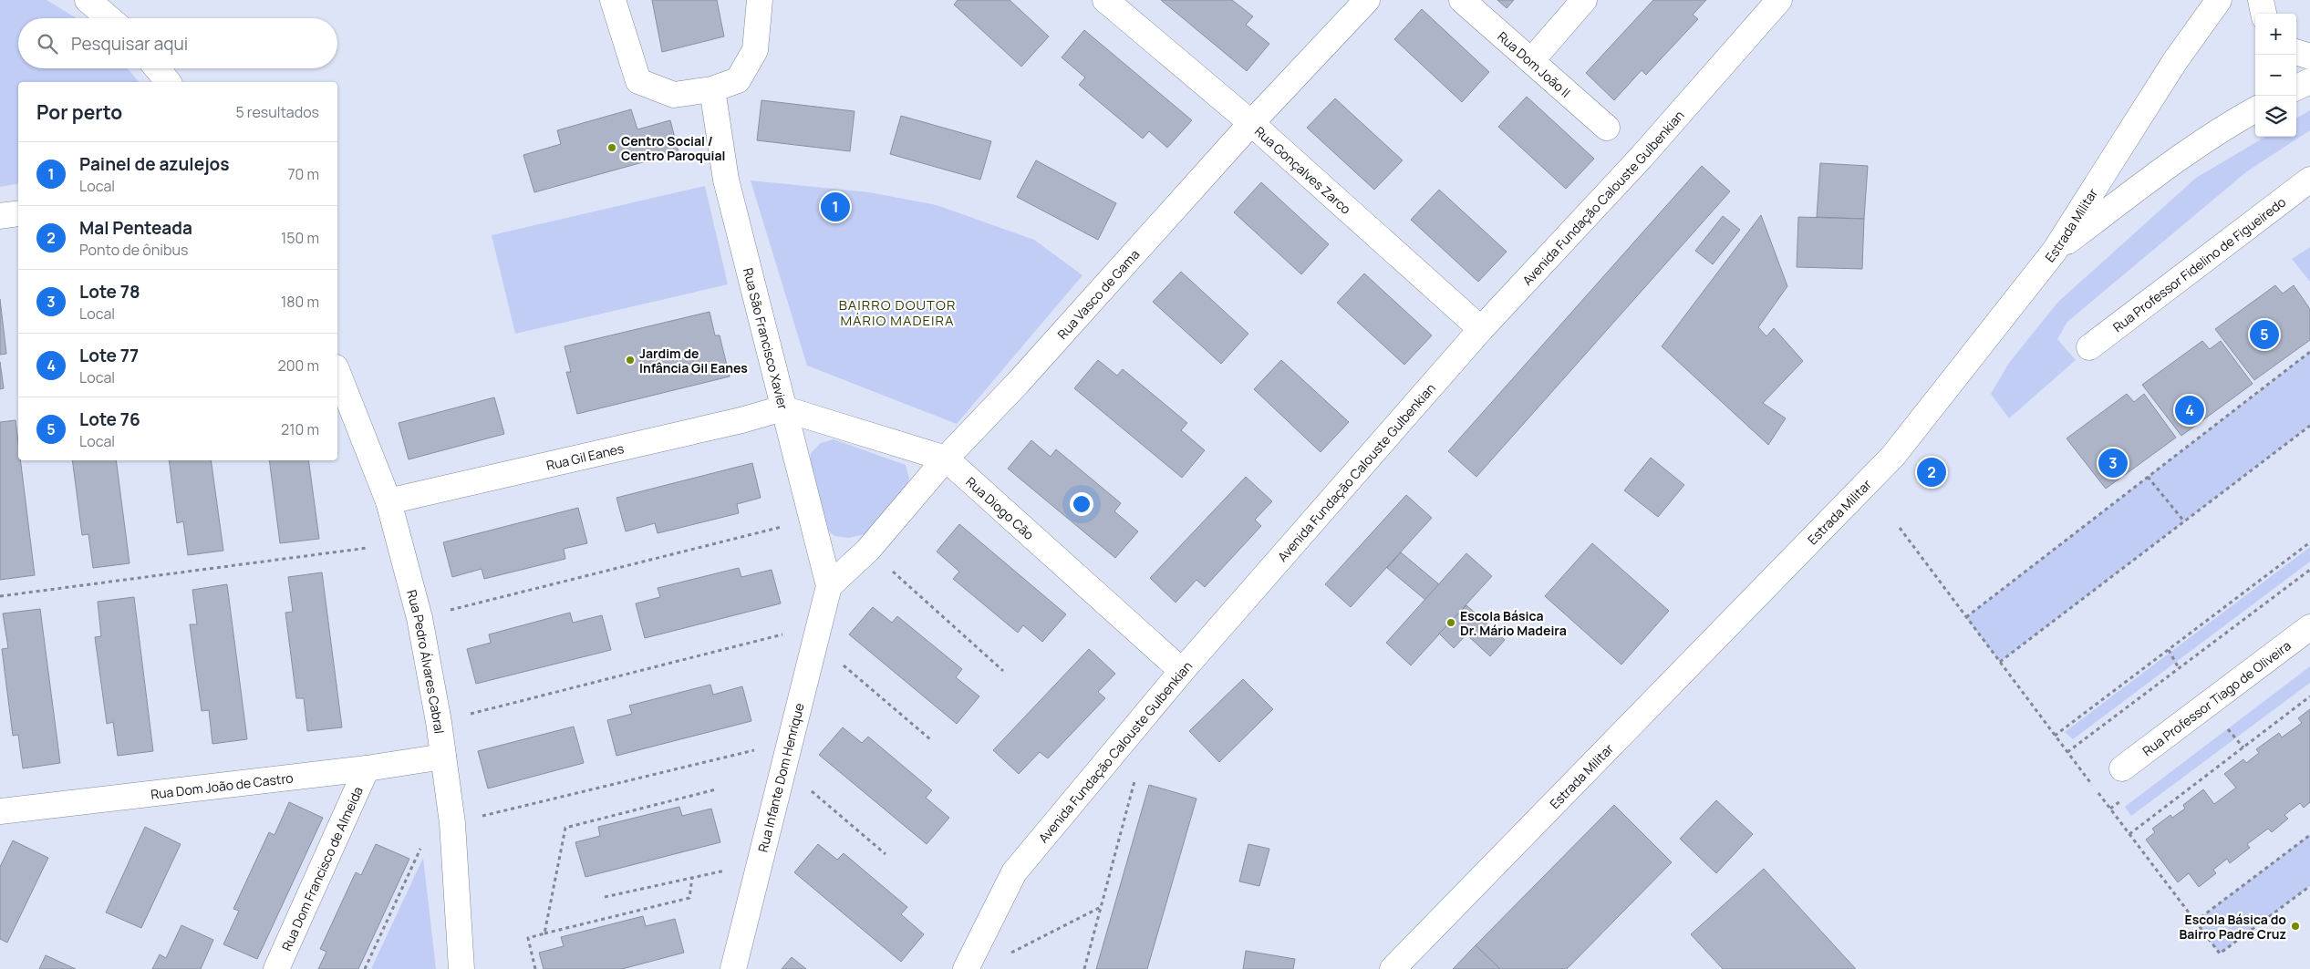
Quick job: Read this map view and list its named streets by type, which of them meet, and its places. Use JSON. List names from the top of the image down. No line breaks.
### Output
{"streets":{"street":["Rua Dom João II","Rua Gonçalves Zarco","Avenida Fundação Calouste Gulbenkian","Estrada Militar","Rua Professor Fidelino de Figueiredo","Rua Vasco de Gama","Rua São Francisco Xavier","Rua Gil Eanes","Rua Diogo Cão","Rua Pedro Álvares Cabral","Rua Professor Tiago de Oliveira","Rua Infante Dom Henrique","Rua Dom João de Castro","Rua Dom Francisco de Almeida"]},"crossings":[["Rua Gonçalves Zarco","Avenida Fundação Calouste Gulbenkian"],["Rua Gonçalves Zarco","Rua Vasco de Gama"],["Avenida Fundação Calouste Gulbenkian","Rua Diogo Cão"],["Rua Vasco de Gama","Rua São Francisco Xavier"],["Rua Vasco de Gama","Rua Diogo Cão"],["Rua Vasco de Gama","Rua Infante Dom Henrique"],["Rua São Francisco Xavier","Rua Gil Eanes"],["Rua São Francisco Xavier","Rua Diogo Cão"],["Rua São Francisco Xavier","Rua Infante Dom Henrique"],["Rua Gil Eanes","Rua Diogo Cão"],["Rua Gil Eanes","Rua Pedro Álvares Cabral"],["Rua Pedro Álvares Cabral","Rua Dom João de Castro"],["Rua Dom João de Castro","Rua Dom Francisco de Almeida"]],"districts":["BAIRRO DOUTOR MÁRIO MADEIRA"],"places":["Centro Social / Centro Paroquial","Jardim de Infância Gil Eanes","Escola Básica Dr. Mário Madeira","Escola Básica do Bairro Padre Cruz"],"page":{"map_buttons":["+","−"],"search":"Pesquisar aqui","heading":["Por perto","5 resultados"],"list":[{"mark":"1","name":"Painel de azulejos","note":"Local","value":"70 m"},{"mark":"2","name":"Mal Penteada","note":"Ponto de ônibus","value":"150 m"},{"mark":"3","name":"Lote 78","note":"Local","value":"180 m"},{"mark":"4","name":"Lote 77","note":"Local","value":"200 m"},{"mark":"5","name":"Lote 76","note":"Local","value":"210 m"}],"pins":["1","5","4","3","2"]}}
